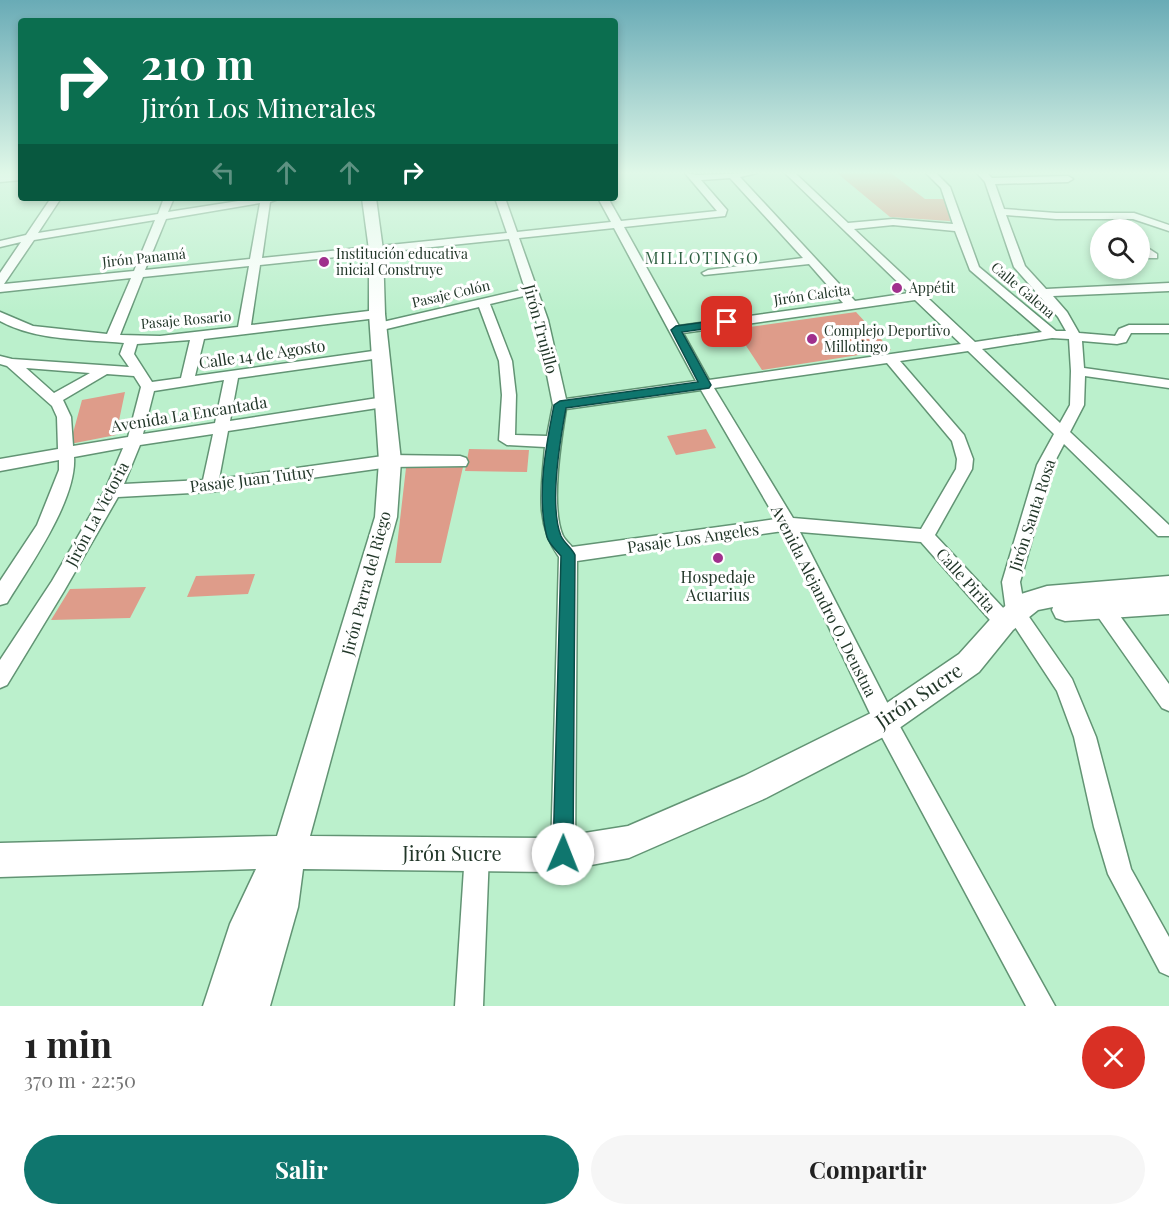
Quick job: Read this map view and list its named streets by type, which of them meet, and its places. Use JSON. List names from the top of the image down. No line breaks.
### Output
{"streets":{"street":["Jirón Panamá","Calle Galena","Pasaje Colón","Jirón Calcita","Pasaje Rosario","Jirón Trujillo","Calle 14 de Agosto","Avenida La Encantada","Pasaje Juan Tutuy","Jirón La Victoria","Jirón Santa Rosa","Pasaje Los Angeles","Calle Pirita","Jirón Parra del Riego","Avenida Alejandro O. Deustua","Jirón Sucre"]},"crossings":[["Jirón Panamá","Jirón Trujillo"],["Jirón Panamá","Jirón Parra del Riego"],["Jirón Panamá","Avenida Alejandro O. Deustua"],["Pasaje Colón","Pasaje Rosario"],["Pasaje Colón","Jirón Trujillo"],["Pasaje Colón","Jirón Parra del Riego"],["Jirón Calcita","Avenida Alejandro O. Deustua"],["Pasaje Rosario","Jirón Parra del Riego"],["Jirón Trujillo","Pasaje Los Angeles"],["Calle 14 de Agosto","Jirón La Victoria"],["Calle 14 de Agosto","Jirón Parra del Riego"],["Avenida La Encantada","Jirón La Victoria"],["Avenida La Encantada","Jirón Parra del Riego"],["Pasaje Juan Tutuy","Jirón La Victoria"],["Pasaje Juan Tutuy","Jirón Parra del Riego"],["Jirón Santa Rosa","Calle Pirita"],["Jirón Santa Rosa","Jirón Sucre"],["Pasaje Los Angeles","Calle Pirita"],["Pasaje Los Angeles","Avenida Alejandro O. Deustua"],["Calle Pirita","Jirón Sucre"],["Jirón Parra del Riego","Jirón Sucre"],["Avenida Alejandro O. Deustua","Jirón Sucre"]],"districts":["MILLOTINGO"],"places":["Institución educativa inicial Construye","Appétit","Complejo Deportivo Millotingo","Hospedaje Acuarius"],"page":{"turn":["210 m","Jirón Los Minerales"],"heading":["1 min","370 m · 22:50"],"buttons":["Salir","Compartir"]}}
